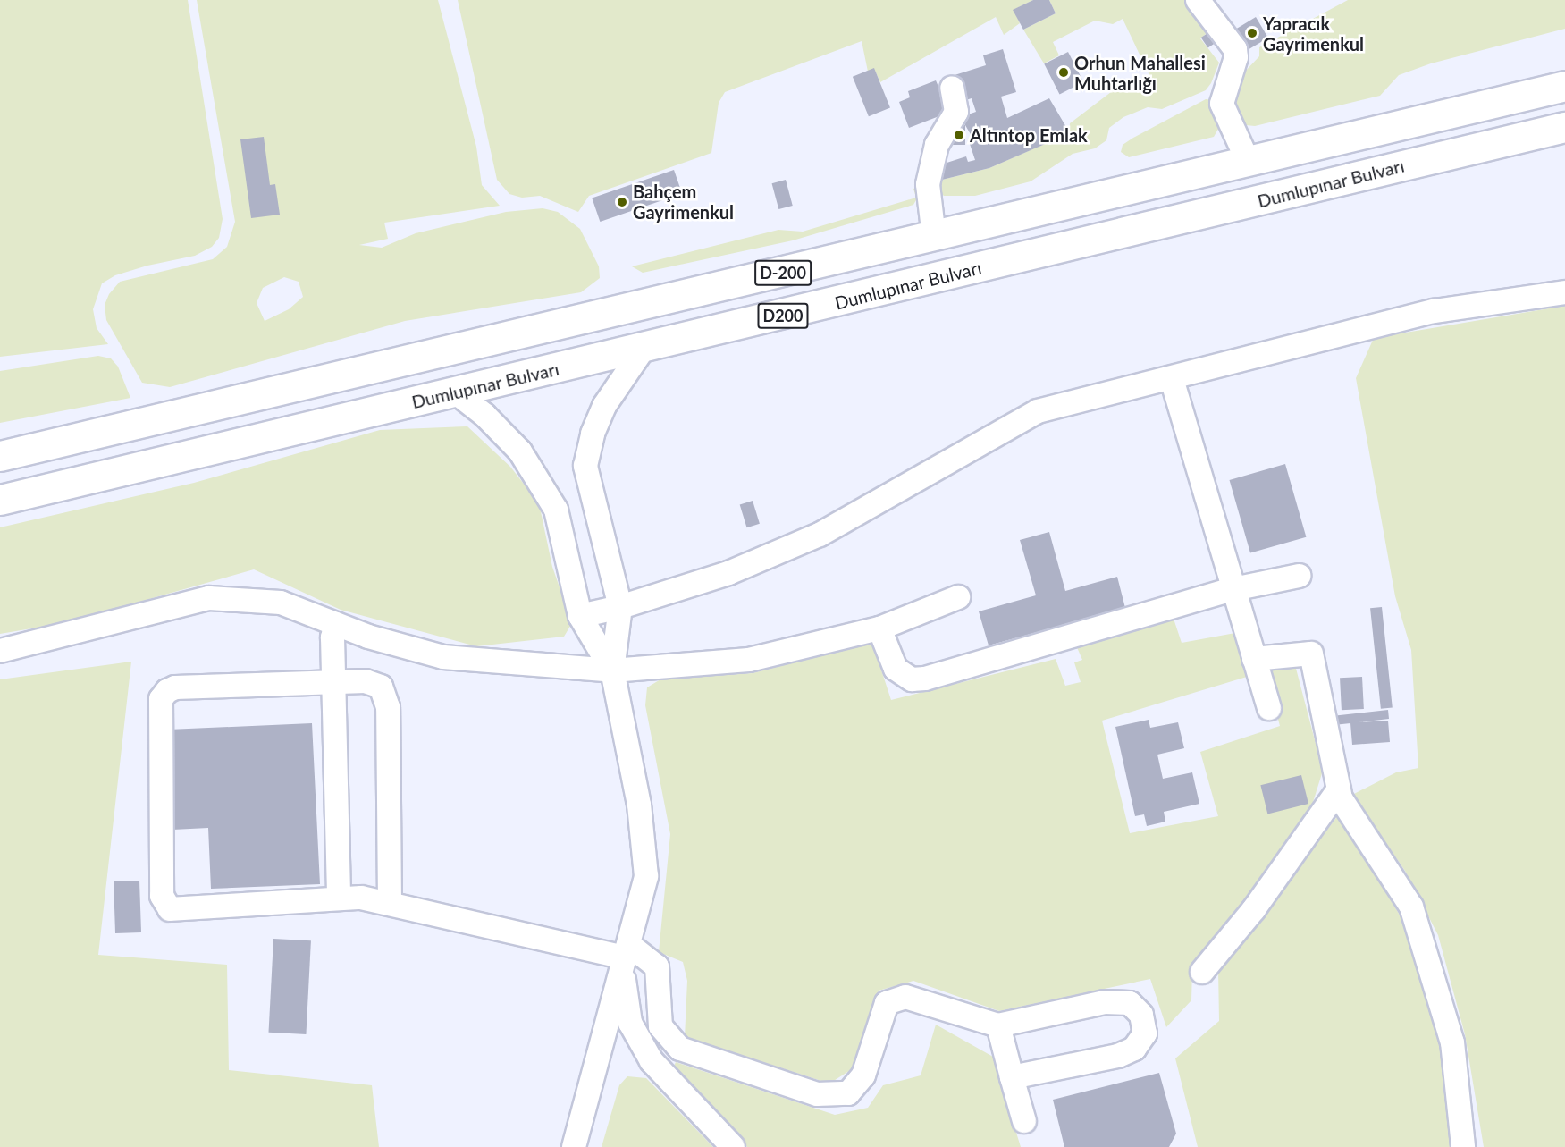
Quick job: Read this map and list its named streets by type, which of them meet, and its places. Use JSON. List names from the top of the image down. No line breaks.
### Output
{"streets":{"highway":["Dumlupınar Bulvarı","D-200","D200"]},"places":["Yapracık Gayrimenkul","Orhun Mahallesi Muhtarlığı","Altıntop Emlak","Bahçem Gayrimenkul"]}
